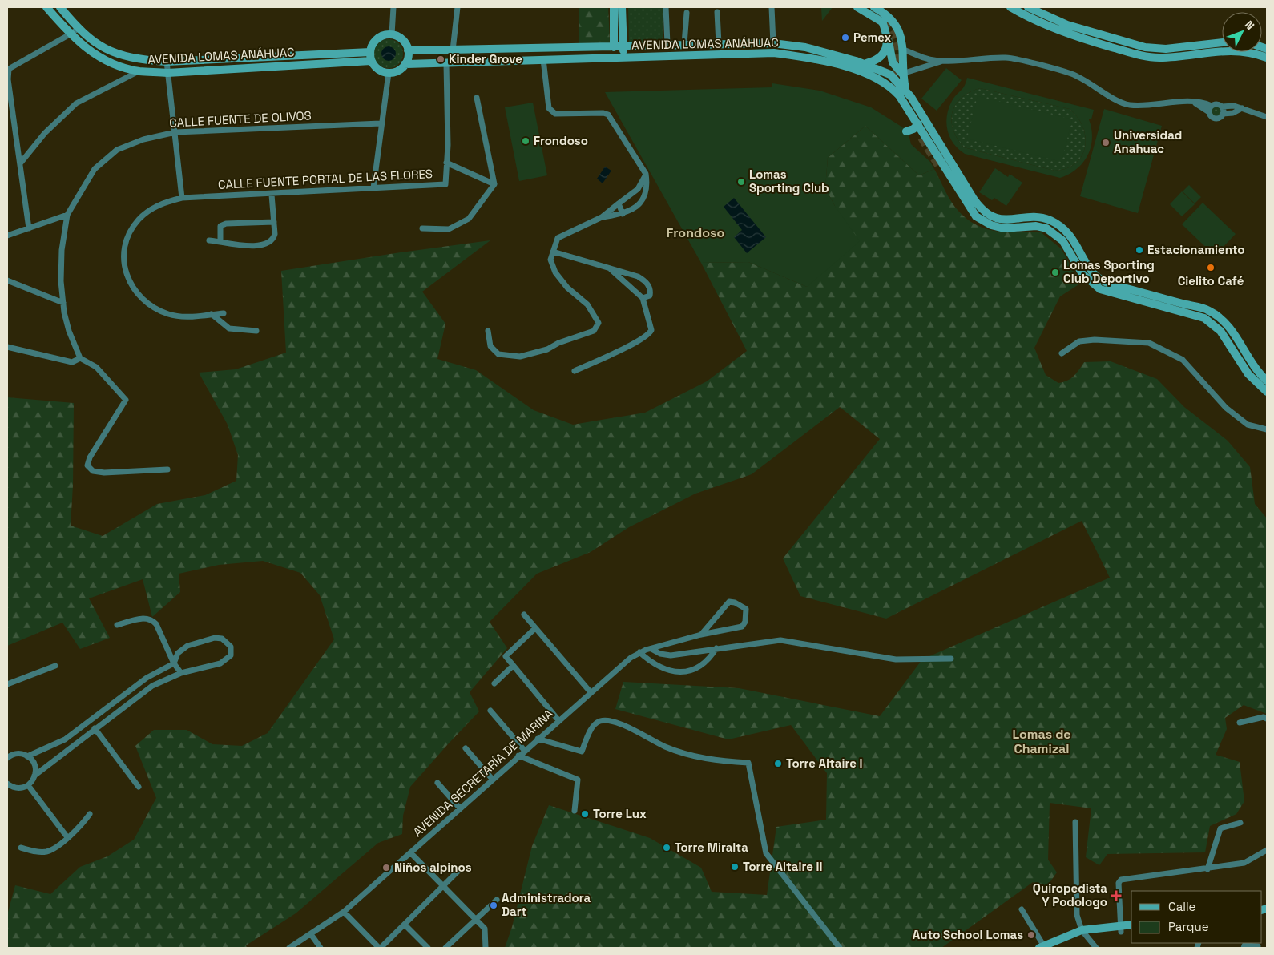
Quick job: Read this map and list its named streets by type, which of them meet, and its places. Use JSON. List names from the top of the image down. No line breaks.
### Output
{"streets":{"main road":["AVENIDA LOMAS ANÁHUAC"],"street":["CALLE FUENTE DE OLIVOS","CALLE FUENTE PORTAL DE LAS FLORES","AVENIDA SECRETARÍA DE MARINA"]},"crossings":[["AVENIDA LOMAS ANÁHUAC","CALLE FUENTE PORTAL DE LAS FLORES"]],"districts":["Frondoso","Lomas de Chamizal"],"places":{"other":["Pemex","Kinder Grove","Frondoso","Universidad Anahuac","Lomas Sporting Club","Estacionamiento","Cielito Café","Lomas Sporting Club Deportivo","Torre Altaire I","Torre Lux","Torre Miralta","Torre Altaire II","Niños alpinos","Administradora Dart","Auto School Lomas"],"health":["Quiropedista Y Podologo"]},"legend":["Calle","Parque"],"north":"top right"}
